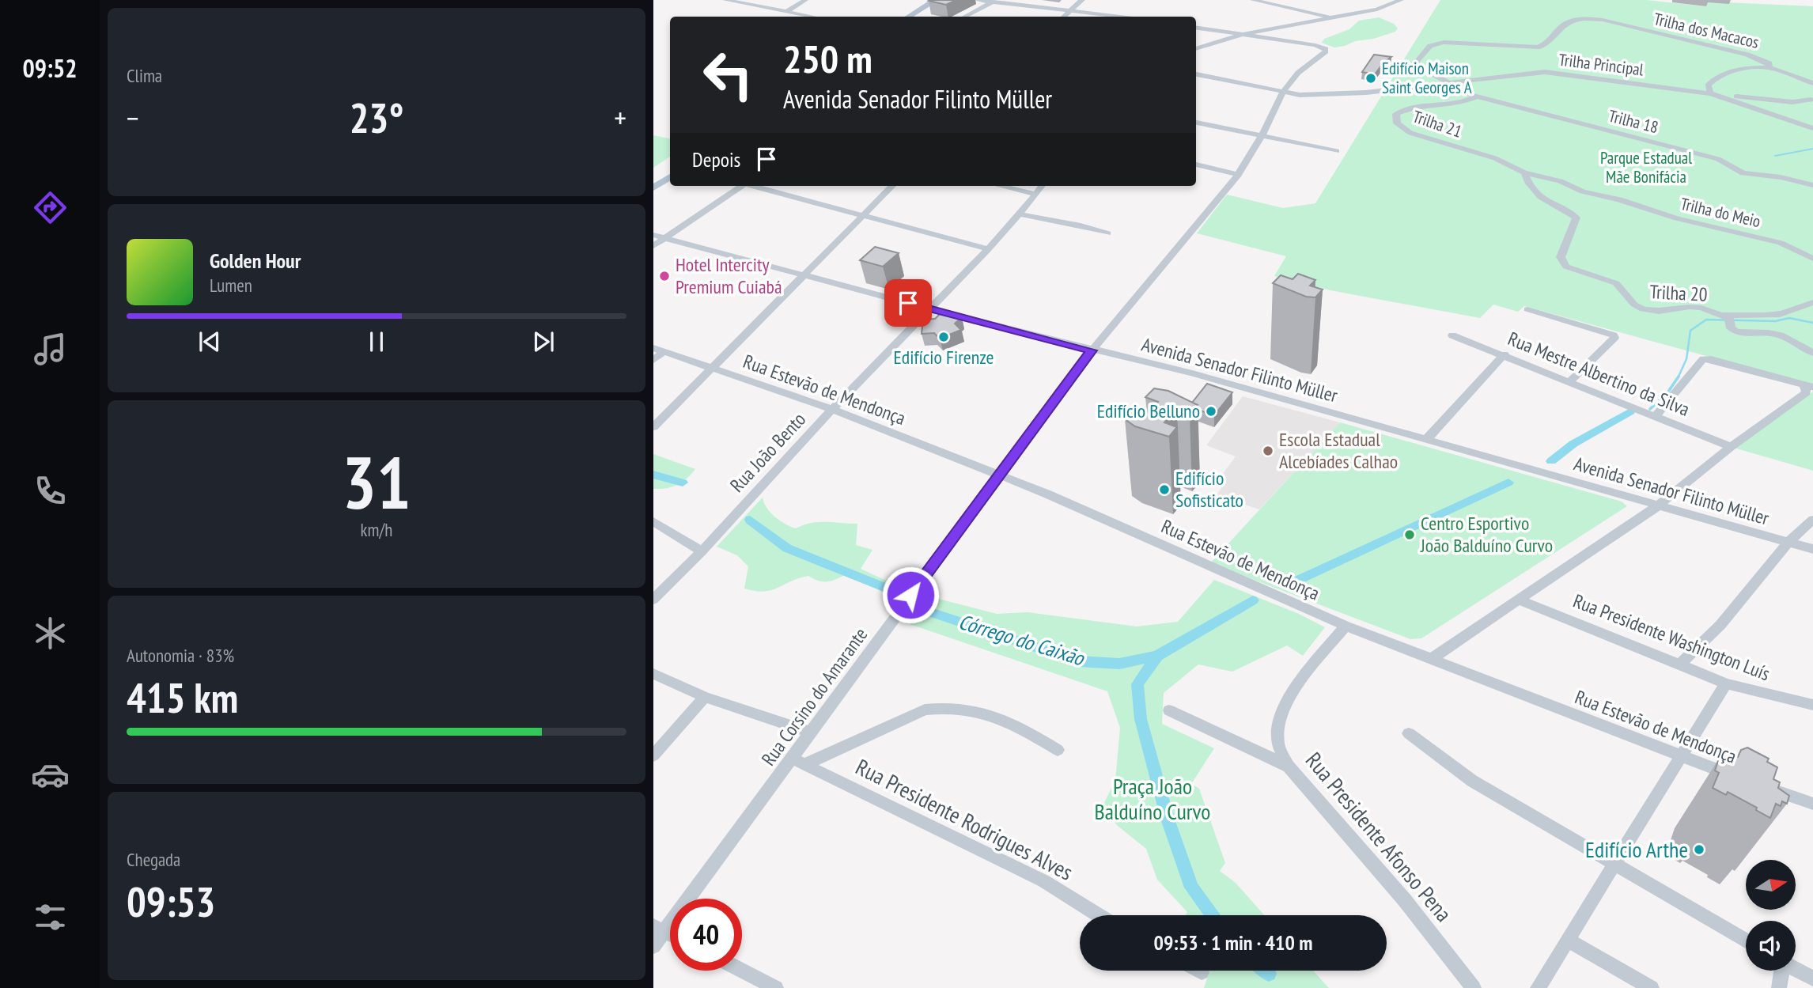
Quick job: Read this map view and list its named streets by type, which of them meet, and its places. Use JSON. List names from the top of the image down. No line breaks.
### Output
{"streets":{"street":["Trilha dos Macacos","Trilha Principal","Trilha 18","Trilha 21","Trilha do Meio","Trilha 20","Avenida Senador Filinto Müller","Rua Mestre Albertino da Silva","Rua Estevão de Mendonça","Rua João Bento","Rua Presidente Washington Luís","Rua Corsino do Amarante","Rua Presidente Rodrigues Alves","Rua Presidente Afonso Pena"]},"crossings":[["Trilha dos Macacos","Trilha Principal"],["Trilha dos Macacos","Trilha 18"],["Trilha Principal","Trilha 18"],["Trilha Principal","Rua Corsino do Amarante"],["Trilha 18","Trilha 21"],["Trilha 21","Trilha do Meio"],["Trilha 21","Trilha 20"],["Trilha do Meio","Trilha 20"],["Avenida Senador Filinto Müller","Rua João Bento"],["Avenida Senador Filinto Müller","Rua Corsino do Amarante"],["Rua Estevão de Mendonça","Rua João Bento"],["Rua Estevão de Mendonça","Rua Corsino do Amarante"],["Rua Estevão de Mendonça","Rua Presidente Afonso Pena"],["Rua Corsino do Amarante","Rua Presidente Rodrigues Alves"]],"water":["Córrego do Caixão"],"parks":["Parque Estadual Mãe Bonifácia","Praça João Balduíno Curvo"],"places":["Edifício Maison Saint Georges A","Hotel Intercity Premium Cuiabá","Edifício Firenze","Edifício Belluno","Escola Estadual Alcebíades Calhao","Edifício Sofisticato","Centro Esportivo João Balduíno Curvo","Edifício Arthe"],"north":"right","page":{"tabs":"09:52","tile":["Clima",["31","km/h"],["Autonomia · 83%","415 km"],["Chegada","09:53"]],"turn":["250 m","Avenida Senador Filinto Müller"],"heat":["−","23°","+"],"then":"Depois","song":["Golden Hour","Lumen"],"limit":"40","trip":"09:53 · 1 min · 410 m"}}
